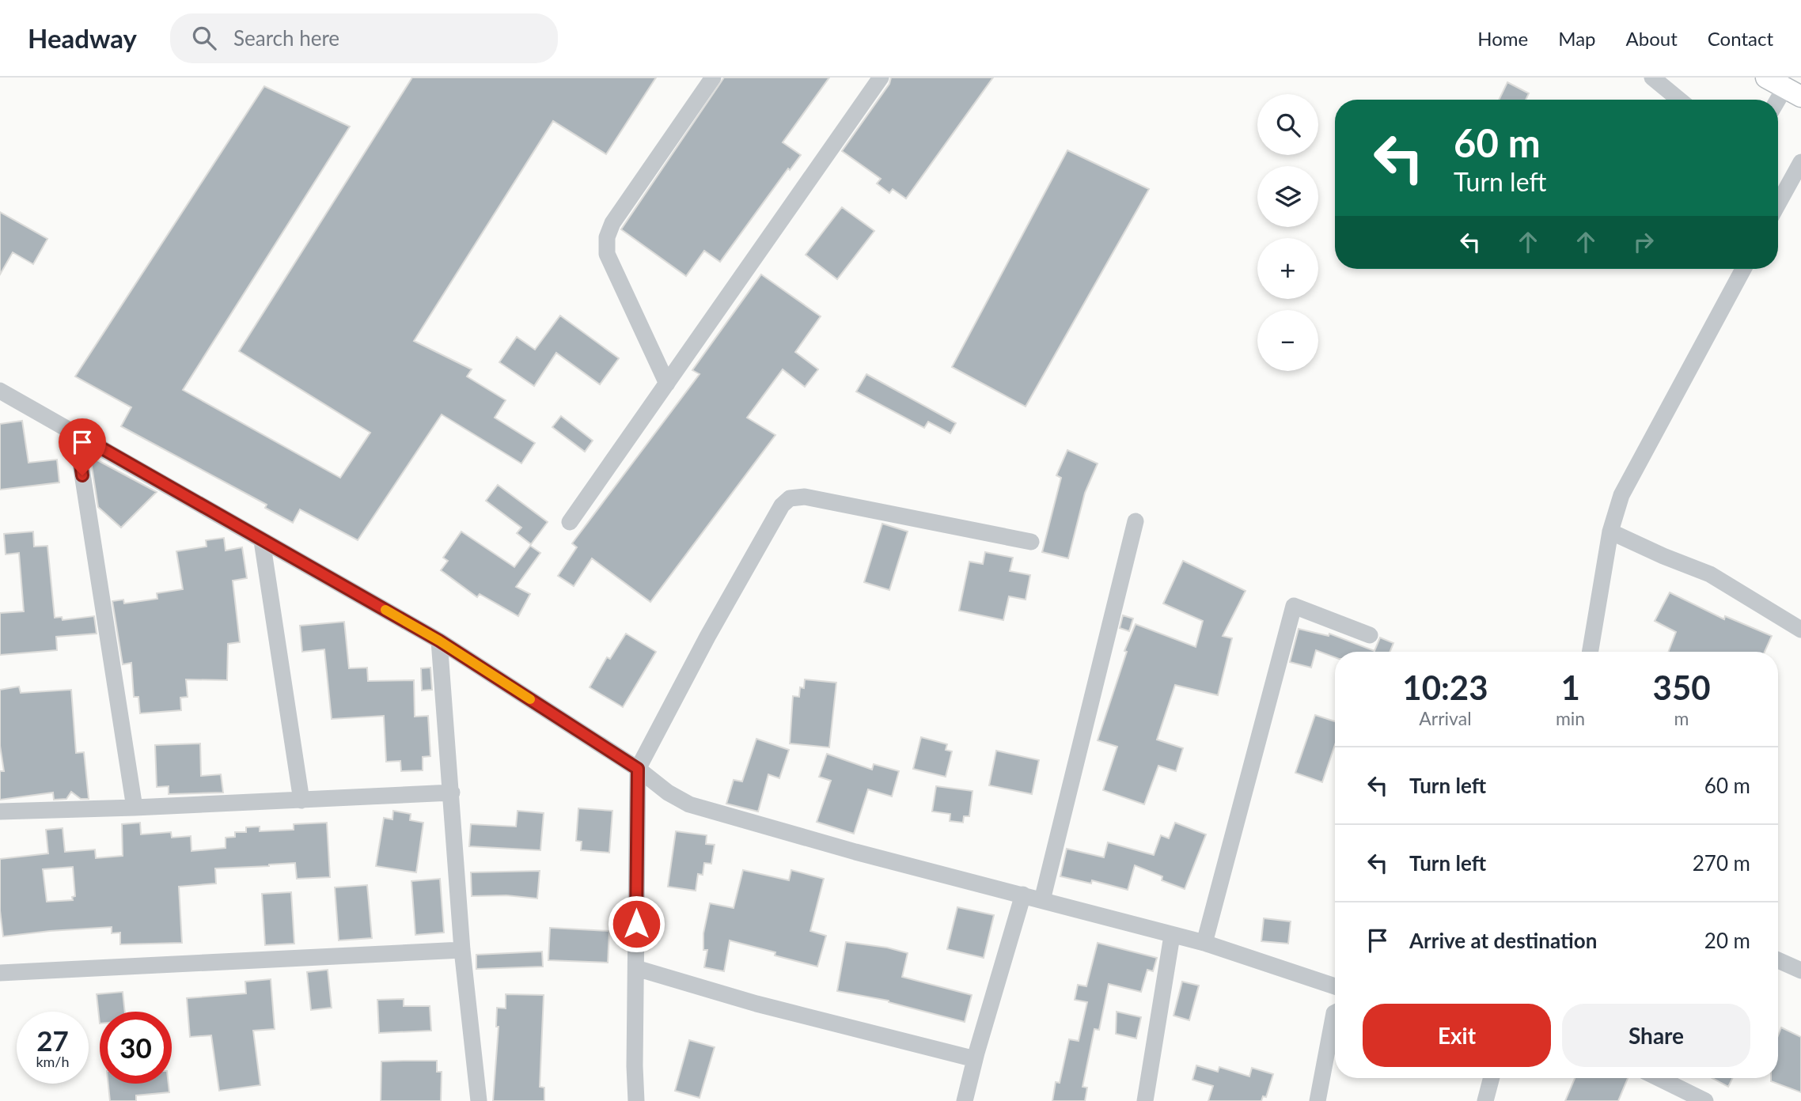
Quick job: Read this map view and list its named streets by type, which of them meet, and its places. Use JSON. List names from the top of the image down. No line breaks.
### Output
{"page":{"header":"Headway","search":"Search here","nav":["Home","Map","About","Contact"],"map_buttons":["+","−"],"turn":["60 m","Turn left"],"eta":["10:23","Arrival","1","min","350","m"],"list":[{"name":"Turn left","value":"60 m"},{"name":"Turn left","value":"270 m"},{"name":"Arrive at destination","value":"20 m"}],"buttons":["Exit","Share"],"speed":"27 km/h","limit":"30"}}
